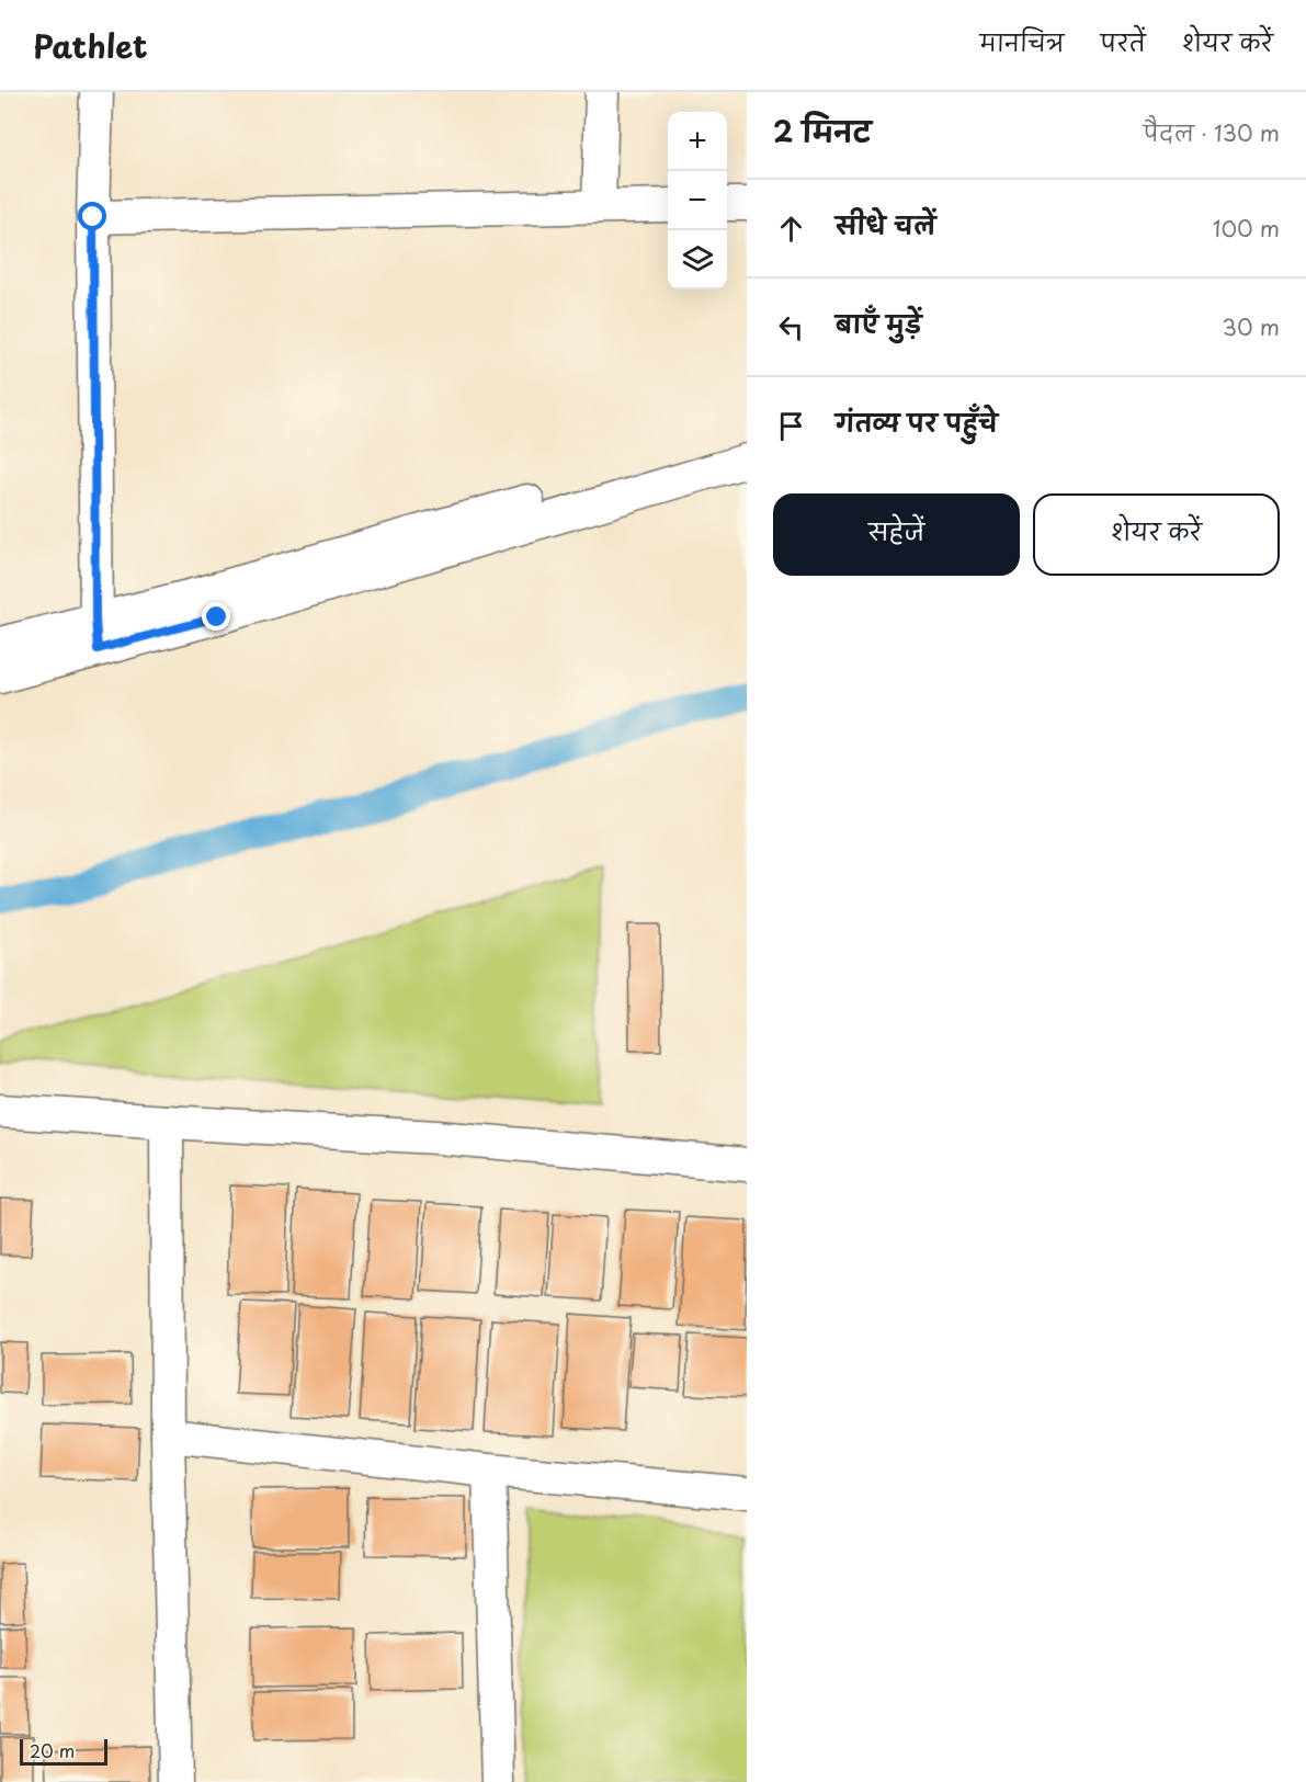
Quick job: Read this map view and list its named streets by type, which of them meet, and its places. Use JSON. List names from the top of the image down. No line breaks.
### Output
{"scale_bar":"20 m","page":{"header":"Pathlet","nav":["मानचित्र","परतें","शेयर करें"],"heading":["2 मिनट","पैदल · 130 m"],"map_buttons":["+","−"],"list":[["सीधे चलें","100 m"],["बाएँ मुड़ें","30 m"],"गंतव्य पर पहुँचे"],"buttons":["सहेजें","शेयर करें"],"scale":"20 m"}}
